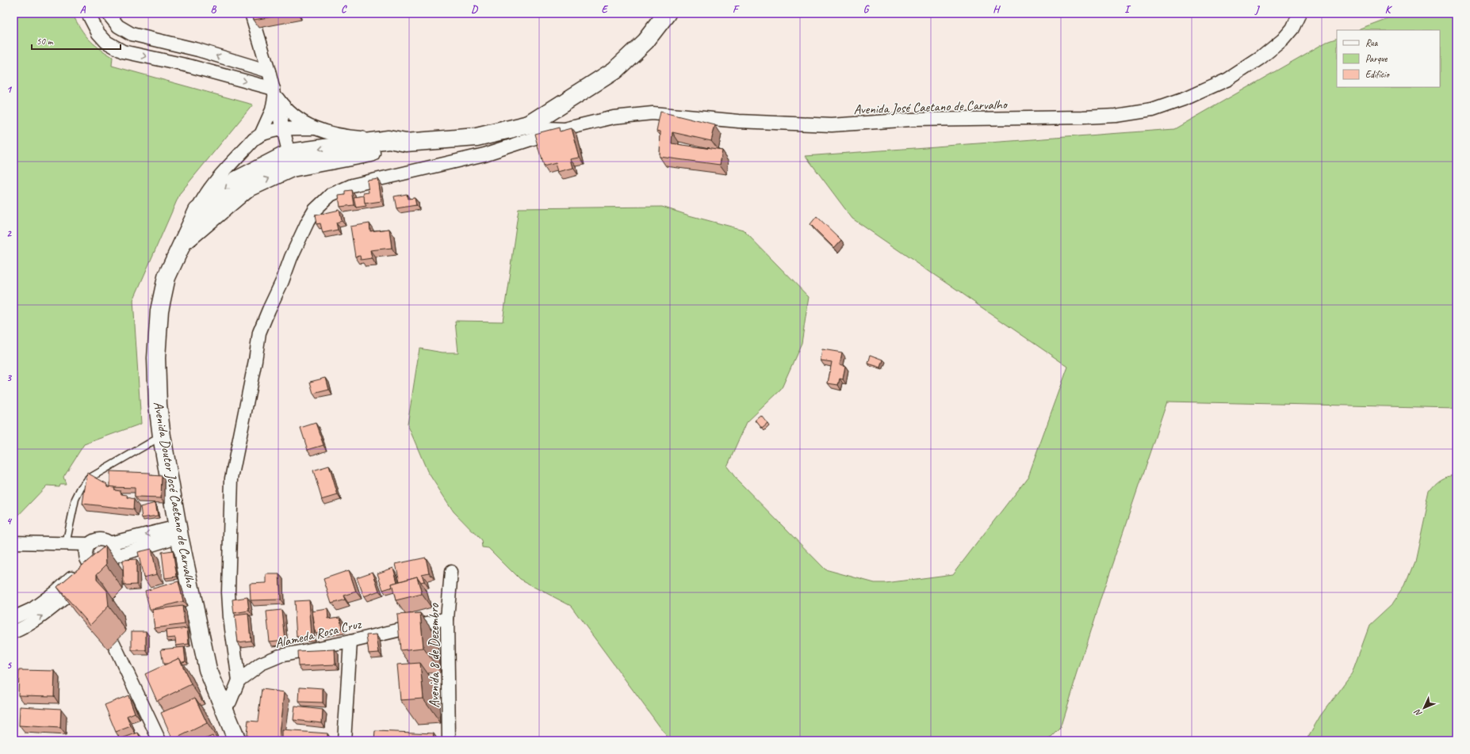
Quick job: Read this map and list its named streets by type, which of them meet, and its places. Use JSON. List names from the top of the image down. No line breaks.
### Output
{"streets":{"main road":["Avenida Doutor José Caetano de Carvalho"],"street":["Avenida José Caetano de Carvalho","Alameda Rosa Cruz","Avenida 8 de Dezembro"]},"crossings":[["Avenida José Caetano de Carvalho","Avenida Doutor José Caetano de Carvalho"],["Avenida Doutor José Caetano de Carvalho","Alameda Rosa Cruz"],["Alameda Rosa Cruz","Avenida 8 de Dezembro"]],"legend":["Rua","Parque","Edifício"],"scale_bar":"50 m","north":"bottom left","grid":{"columns":["A","B","C","D","E","F","G","H","I","J","K"],"rows":["1","2","3","4","5"]}}
